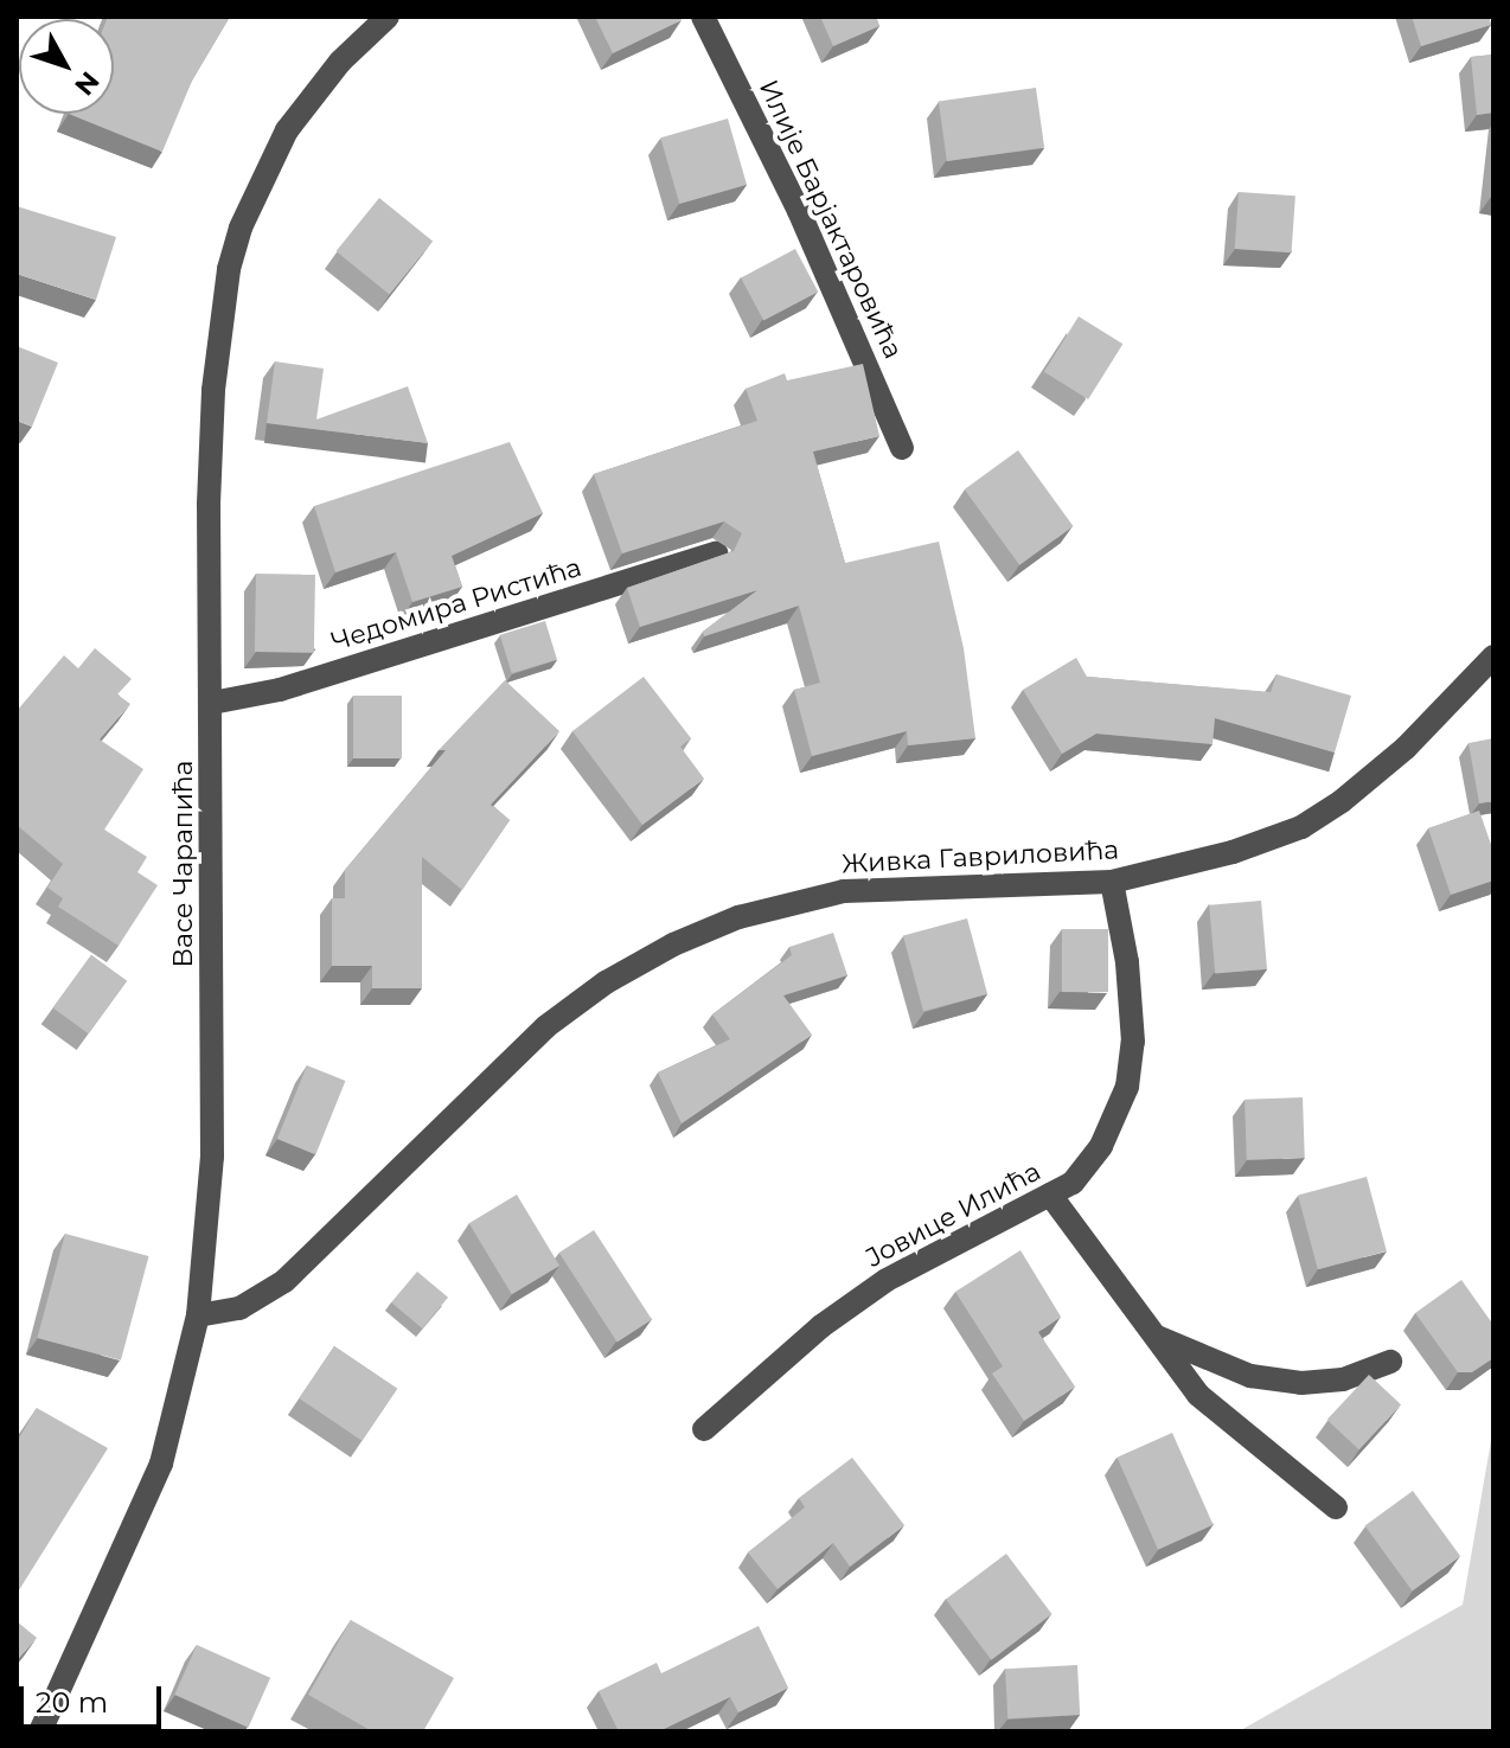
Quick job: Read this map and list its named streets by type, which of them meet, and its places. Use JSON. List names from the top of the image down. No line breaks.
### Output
{"streets":{"street":["Илије Барјактаровића","Чедомира Ристића","Живка Гавриловића","Васе Чарапића","Јовице Илића"]},"crossings":[["Чедомира Ристића","Васе Чарапића"],["Живка Гавриловића","Васе Чарапића"],["Живка Гавриловића","Јовице Илића"]],"scale_bar":"20 m","north":"bottom right"}
